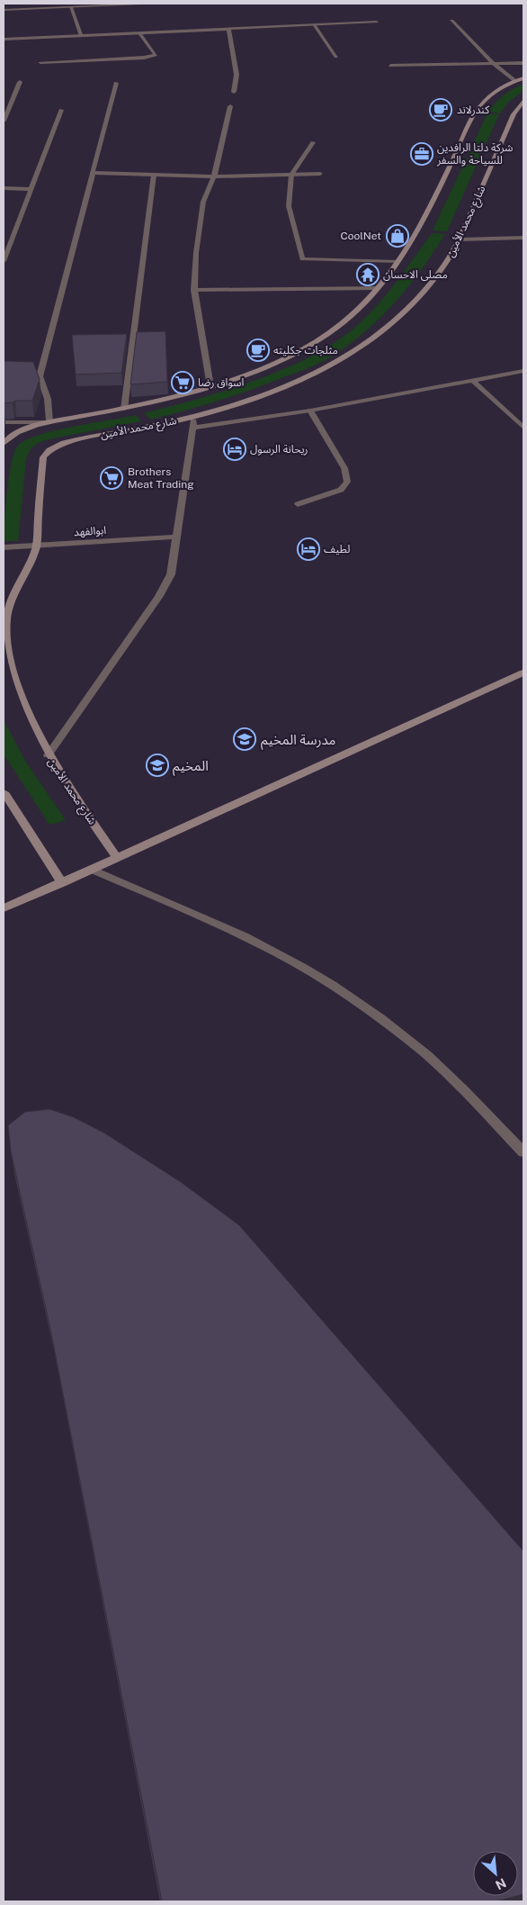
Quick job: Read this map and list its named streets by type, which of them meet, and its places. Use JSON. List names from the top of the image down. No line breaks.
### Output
{"streets":{"main road":["شارع محمد الأمين"],"street":["ابوالفهد"]},"crossings":[["شارع محمد الأمين","ابوالفهد"]],"places":{"cafe":["كندرلاند","مثلجات جكليته"],"office":["شركة دلتا الرافدين للسياحة والسفر"],"shop":["CoolNet"],"temple":["مصلى الاحسان"],"supermarket":["اسواق رضا","Brothers Meat Trading"],"hotel":["ريحانة الرسول","لطيف"],"school or university":["مدرسة المخيم","المخيم"]},"north":"bottom right"}
